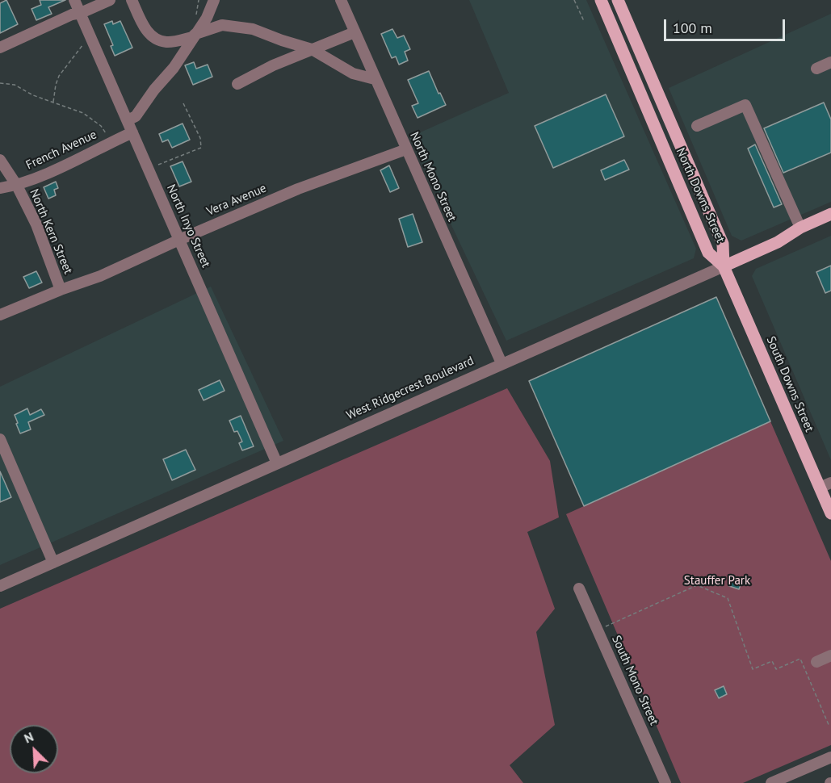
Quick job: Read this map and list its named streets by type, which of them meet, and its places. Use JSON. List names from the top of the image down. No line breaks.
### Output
{"streets":{"main road":["North Downs Street","South Downs Street","West Ridgecrest Boulevard"],"street":["French Avenue","North Mono Street","Vera Avenue","North Inyo Street","North Kern Street","South Mono Street"]},"crossings":[["French Avenue","North Inyo Street"],["French Avenue","North Kern Street"],["North Mono Street","Vera Avenue"],["North Mono Street","West Ridgecrest Boulevard"],["North Downs Street","South Downs Street"],["North Downs Street","West Ridgecrest Boulevard"],["Vera Avenue","North Inyo Street"],["Vera Avenue","North Kern Street"],["North Inyo Street","West Ridgecrest Boulevard"],["South Downs Street","West Ridgecrest Boulevard"]],"parks":["Stauffer Park"],"scale_bar":"100 m","north":"top left"}
